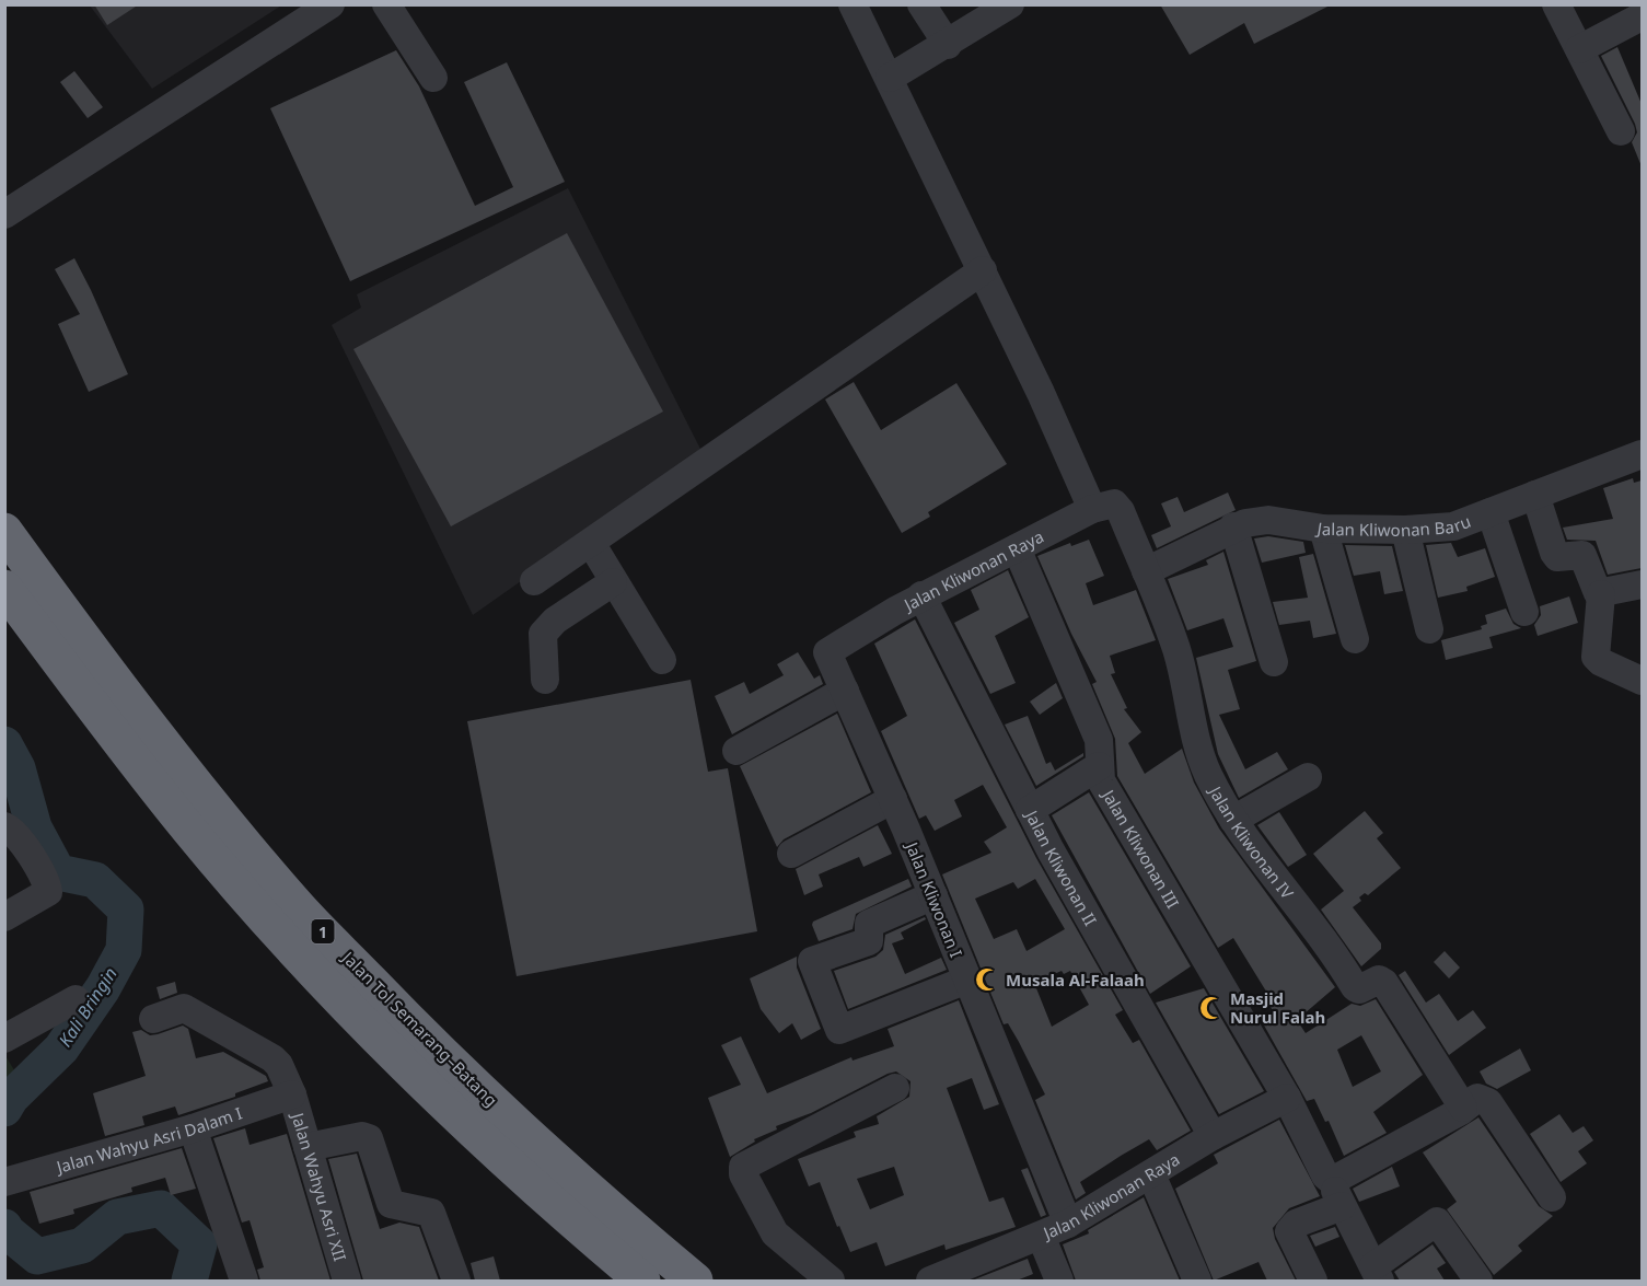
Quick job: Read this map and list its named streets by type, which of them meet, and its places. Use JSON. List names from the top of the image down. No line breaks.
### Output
{"streets":{"highway":["1","Jalan Tol Semarang–Batang"],"street":["Jalan Kliwonan Baru","Jalan Kliwonan Raya","Jalan Kliwonan IV","Jalan Kliwonan III","Jalan Kliwonan II","Jalan Kliwonan I","Jalan Wahyu Asri Dalam I","Jalan Wahyu Asri XII"]},"crossings":[["Jalan Kliwonan Baru","Jalan Kliwonan IV"],["Jalan Kliwonan Raya","Jalan Kliwonan IV"],["Jalan Kliwonan Raya","Jalan Kliwonan III"],["Jalan Kliwonan Raya","Jalan Kliwonan II"],["Jalan Kliwonan Raya","Jalan Kliwonan I"],["Jalan Wahyu Asri Dalam I","Jalan Wahyu Asri XII"]],"water":["Kali Bringin"],"places":{"mosque":["Musala Al-Falaah","Masjid Nurul Falah"]}}
